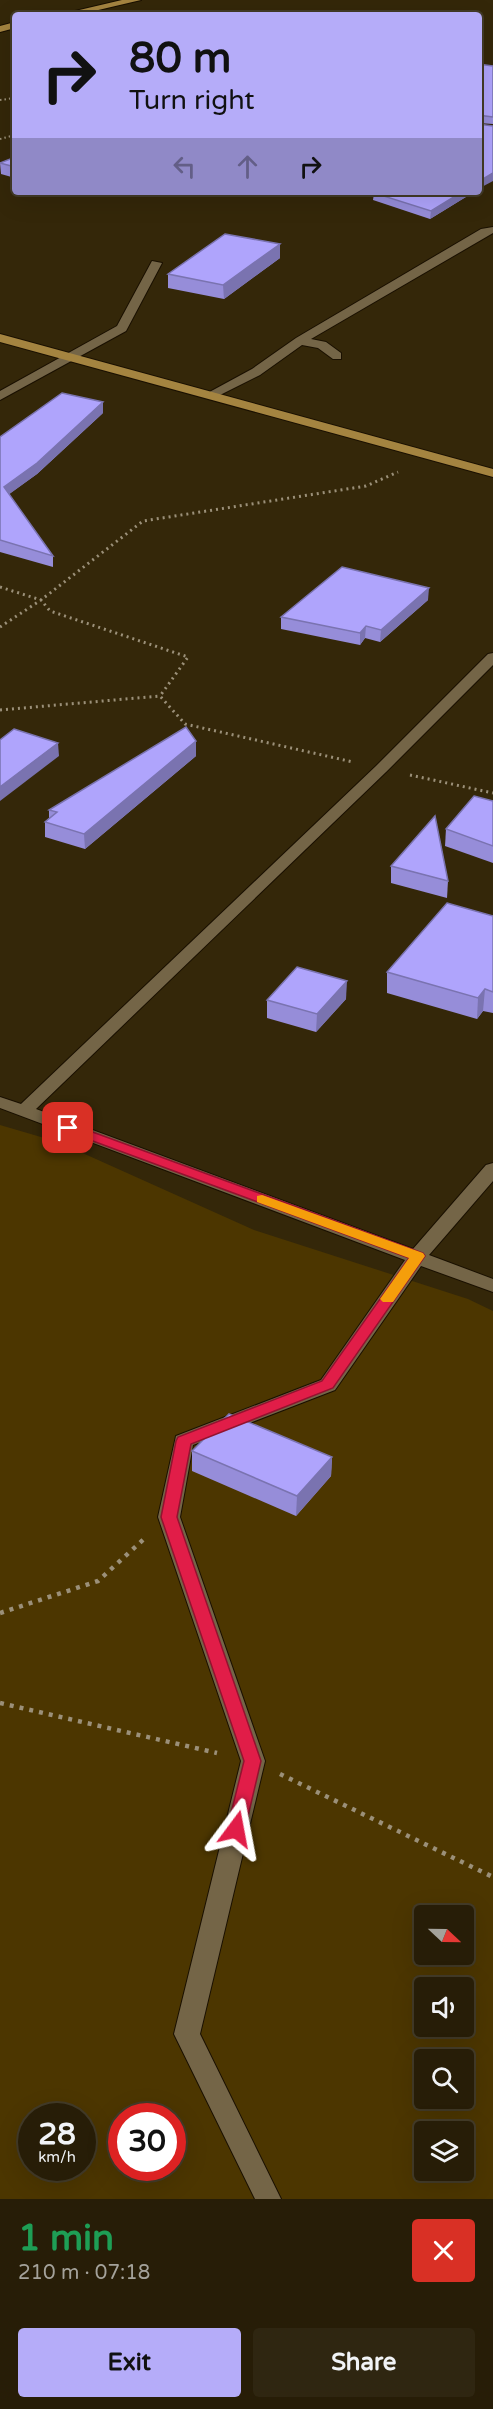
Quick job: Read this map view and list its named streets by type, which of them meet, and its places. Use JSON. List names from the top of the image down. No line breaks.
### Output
{"north":"right","page":{"turn":["80 m","Turn right"],"speed":"28 km/h","limit":"30","heading":["1 min","210 m · 07:18"],"buttons":["Exit","Share"]}}
